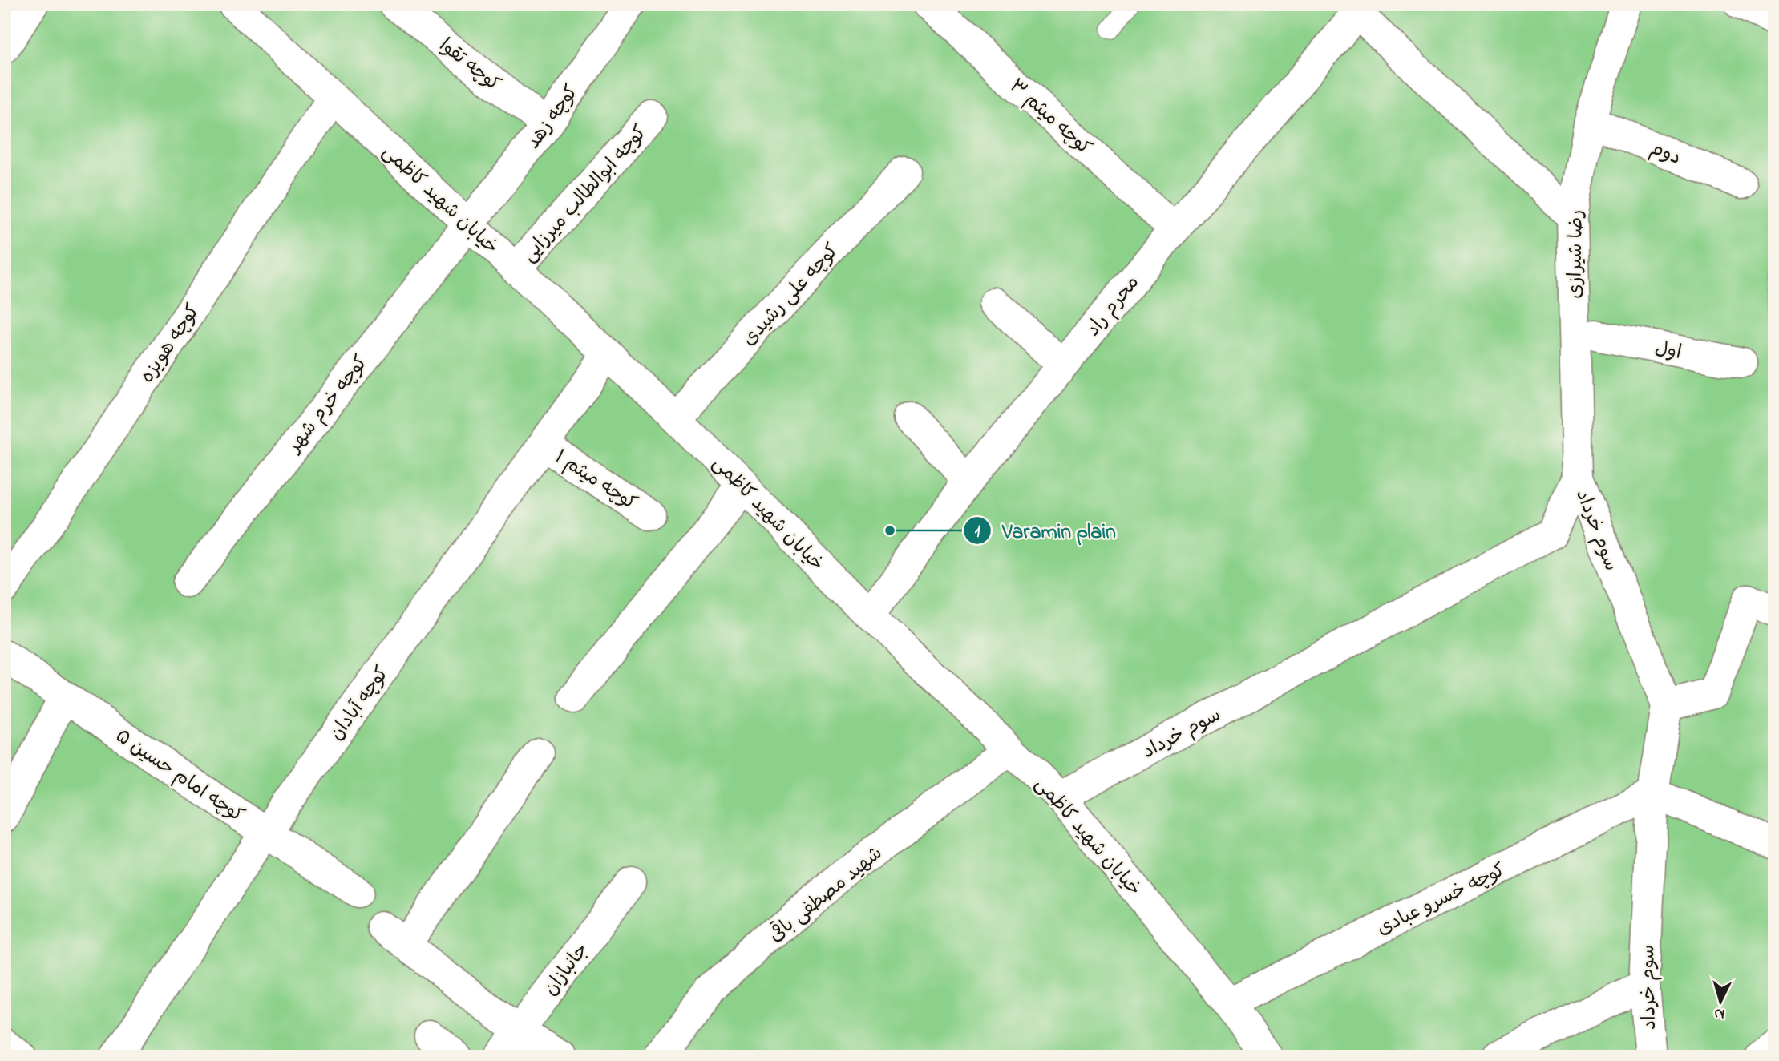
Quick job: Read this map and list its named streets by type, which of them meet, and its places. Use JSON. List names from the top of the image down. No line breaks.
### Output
{"streets":{"street":["کوچه تقوا","کوچه زهد","کوچه میثم ۳","دوم","کوچه ابوالطالب میرزایی","خیابان شهید کاظمی","رضا شیرازی","کوچه علی رشیدی","محرم راد","کوچه هویزه","اول","کوچه خرم شهر","کوچه میثم ۱","سوم خرداد","کوچه آبادان","کوچه امام حسین ۵","شهید مصطفی باقی","کوچه خسرو عبادی","جانبازان"]},"crossings":[["کوچه تقوا","کوچه زهد"],["کوچه زهد","خیابان شهید کاظمی"],["کوچه زهد","کوچه خرم شهر"],["کوچه میثم ۳","محرم راد"],["دوم","رضا شیرازی"],["کوچه ابوالطالب میرزایی","خیابان شهید کاظمی"],["خیابان شهید کاظمی","کوچه علی رشیدی"],["خیابان شهید کاظمی","محرم راد"],["خیابان شهید کاظمی","کوچه هویزه"],["خیابان شهید کاظمی","کوچه خرم شهر"],["خیابان شهید کاظمی","سوم خرداد"],["خیابان شهید کاظمی","کوچه آبادان"],["خیابان شهید کاظمی","شهید مصطفی باقی"],["خیابان شهید کاظمی","کوچه خسرو عبادی"],["رضا شیرازی","سوم خرداد"],["کوچه میثم ۱","کوچه آبادان"],["سوم خرداد","کوچه خسرو عبادی"],["کوچه آبادان","کوچه امام حسین ۵"]],"places":["Varamin plain"],"north":"bottom"}
